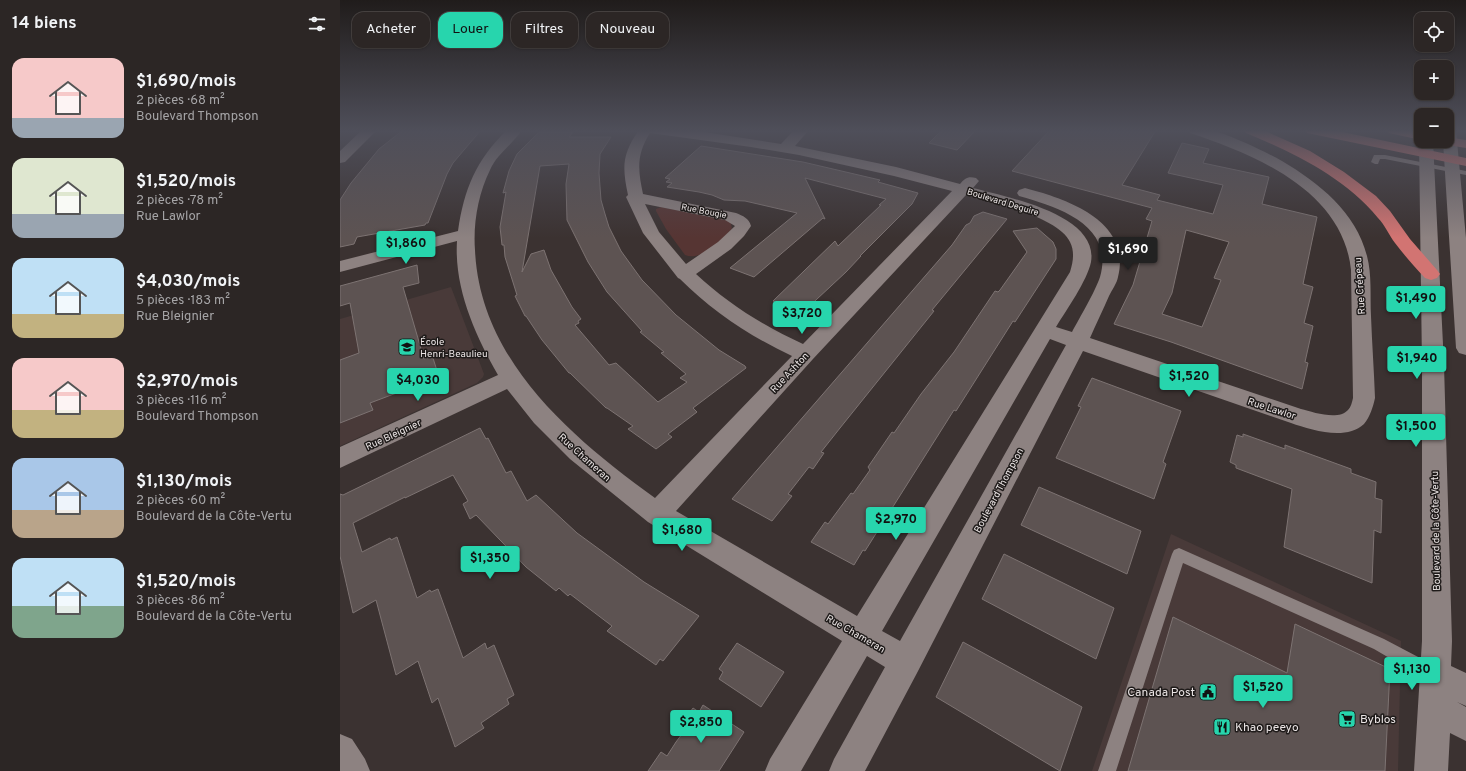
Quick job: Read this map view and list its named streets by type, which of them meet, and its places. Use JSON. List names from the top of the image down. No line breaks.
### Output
{"streets":{"street":["Boulevard Deguire","Rue Bougie","Rue Crépeau","Rue Ashton","Rue Lawlor","Rue Bleignier","Rue Chameran","Boulevard Thompson","Boulevard de la Côte-Vertu"]},"crossings":[["Boulevard Deguire","Rue Ashton"],["Boulevard Deguire","Rue Lawlor"],["Boulevard Deguire","Boulevard Thompson"],["Rue Crépeau","Rue Lawlor"],["Rue Ashton","Rue Chameran"],["Rue Lawlor","Boulevard Thompson"],["Rue Bleignier","Rue Chameran"],["Rue Chameran","Boulevard Thompson"]],"places":{"school or university":["École Henri-Beaulieu"],"public building":["Canada Post"],"supermarket":["Byblos"],"restaurant":["Khao peeyo"]},"page":{"heading":"14 biens","map_buttons":["+","−"],"chip":["Acheter","Louer","Filtres","Nouveau"],"list":[{"name":"$1,690/mois","note":"2 pièces · 68 m² · Boulevard Thompson"},{"name":"$1,520/mois","note":"2 pièces · 78 m² · Rue Lawlor"},{"name":"$4,030/mois","note":"5 pièces · 183 m² · Rue Bleignier"},{"name":"$2,970/mois","note":"3 pièces · 116 m² · Boulevard Thompson"},{"name":"$1,130/mois","note":"2 pièces · 60 m² · Boulevard de la Côte-Vertu"},{"name":"$1,520/mois","note":"3 pièces · 86 m² · Boulevard de la Côte-Vertu"}],"price":["$1,860","$1,690","$1,490","$3,720","$1,940","$1,520","$4,030","$1,500","$2,970","$1,680","$1,350","$1,130","$1,520","$2,850"]}}
